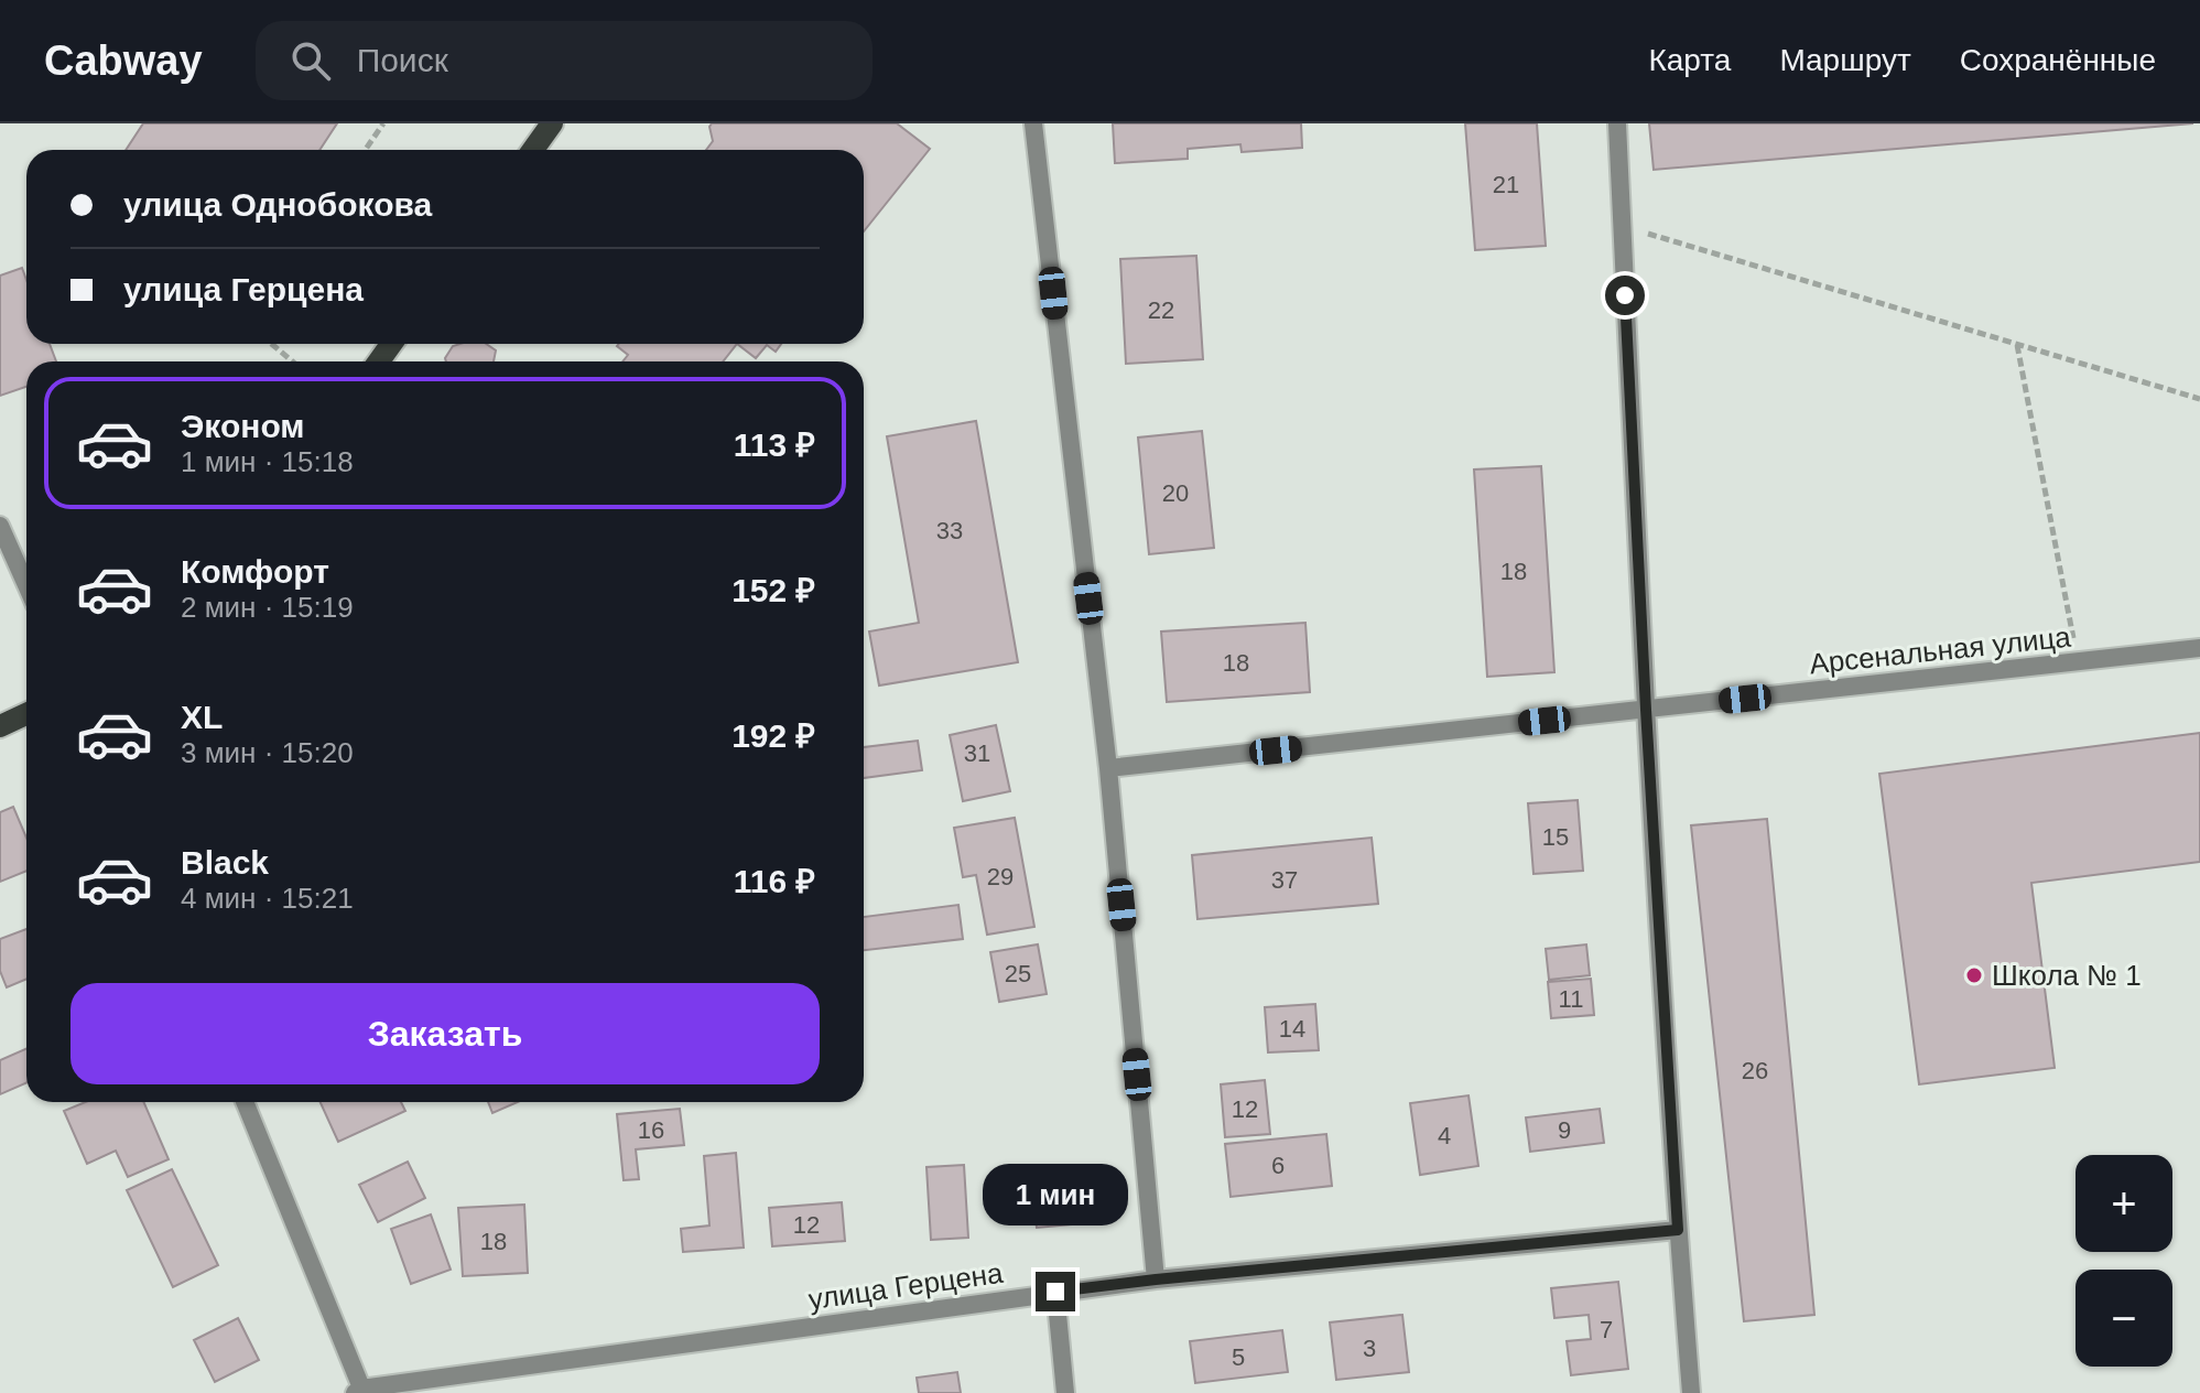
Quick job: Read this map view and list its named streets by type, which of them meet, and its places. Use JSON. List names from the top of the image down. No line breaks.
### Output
{"streets":{"street":["Арсенальная улица","улица Герцена"]},"places":["Школа № 1"],"house_numbers":["21","22","20","33","18","18","31","15","29","37","25","11","14","26","12","16","9","4","6","12","18","7","3","5"],"page":{"header":"Cabway","search":"Поиск","nav":["Карта","Маршрут","Сохранённые"],"banner":["улица Однобокова","улица Герцена"],"list":[{"name":"Эконом","note":"1 мин · 15:18","value":"113 ₽"},{"name":"Комфорт","note":"2 мин · 15:19","value":"152 ₽"},{"name":"XL","note":"3 мин · 15:20","value":"192 ₽"},{"name":"Black","note":"4 мин · 15:21","value":"116 ₽"}],"buttons":"Заказать","map_buttons":["+","−"],"bubble":"1 мин"}}
